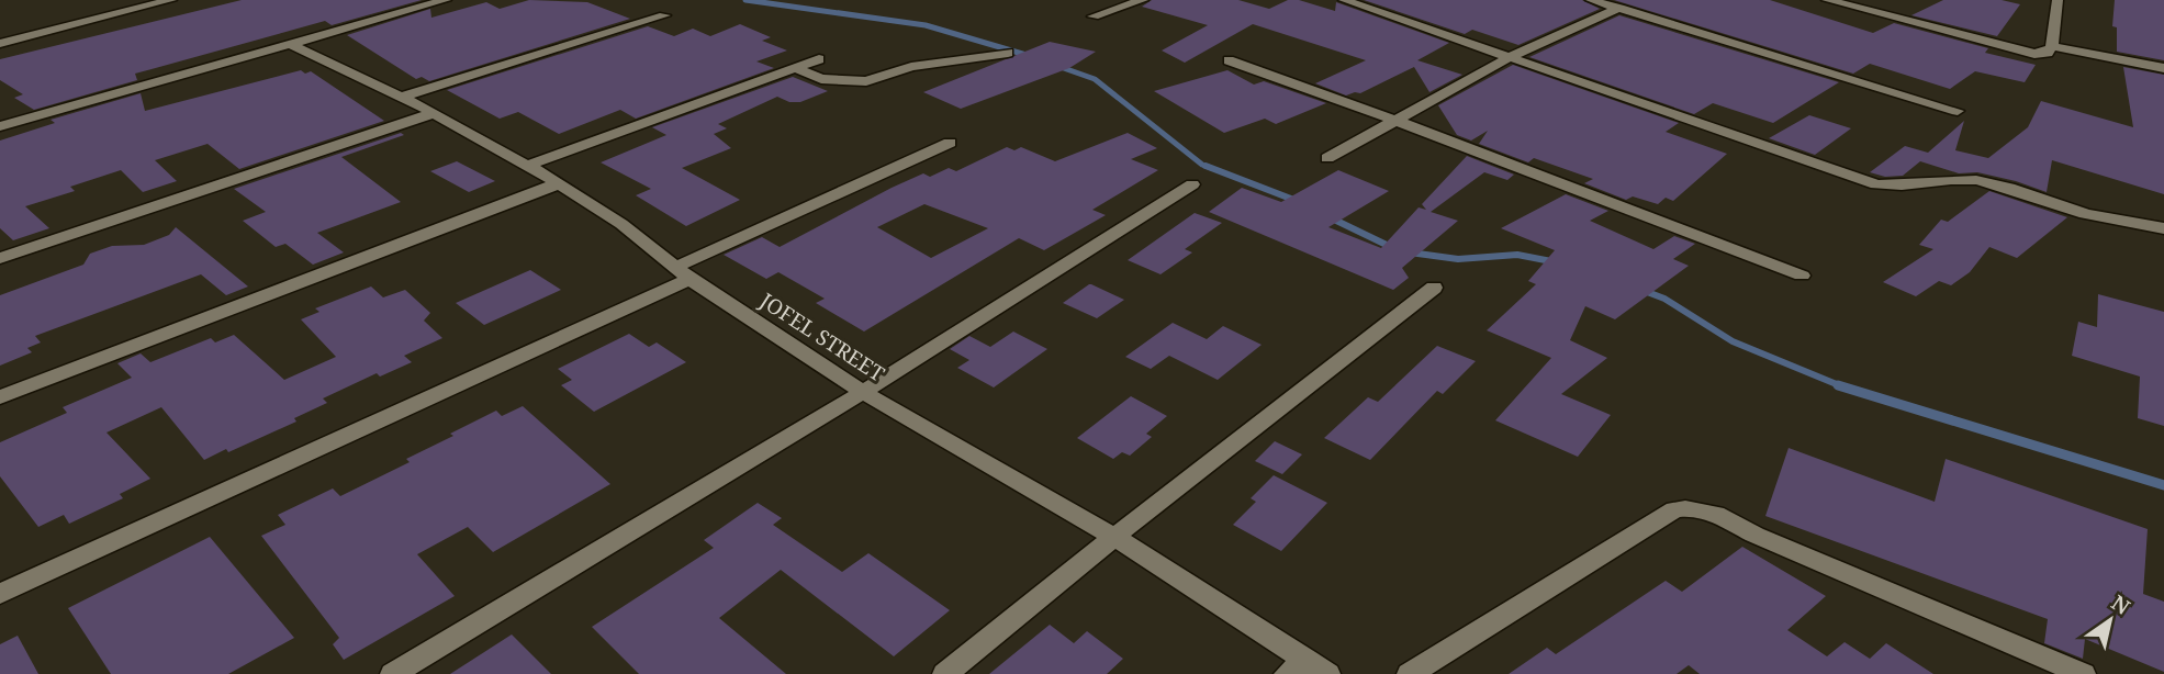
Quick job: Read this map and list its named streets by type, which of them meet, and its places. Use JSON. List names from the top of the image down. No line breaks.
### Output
{"streets":{"street":["JOFEL STREET"]},"north":"top right"}
